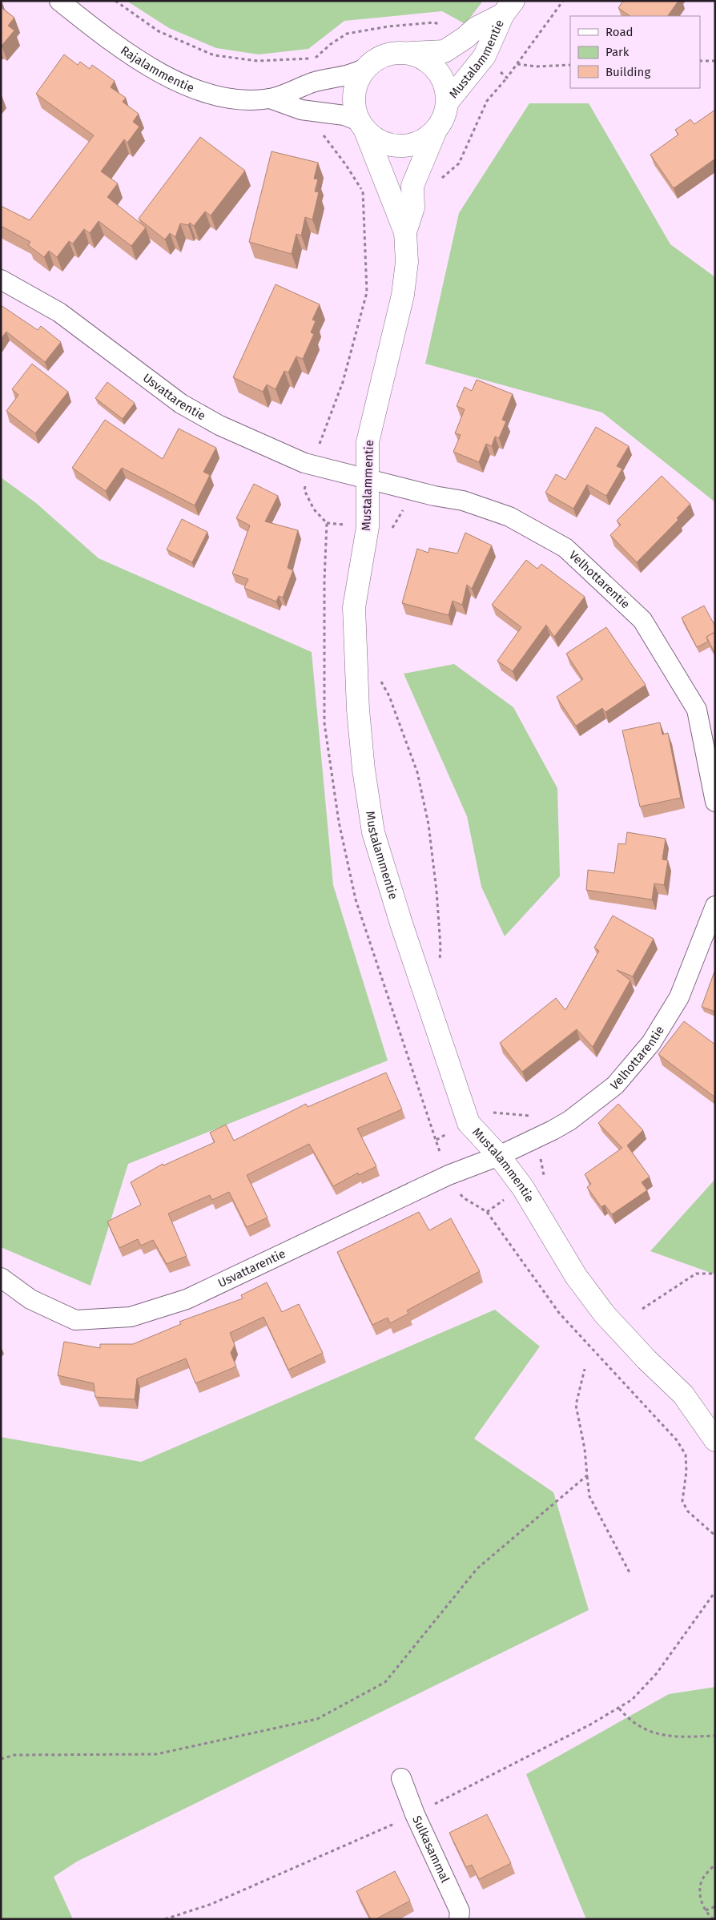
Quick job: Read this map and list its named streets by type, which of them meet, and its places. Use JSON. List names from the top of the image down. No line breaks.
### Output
{"streets":{"street":["Mustalammentie","Rajalammentie","Usvattarentie","Velhottarentie","Sulkasammal"]},"crossings":[["Mustalammentie","Rajalammentie"],["Mustalammentie","Usvattarentie"],["Mustalammentie","Velhottarentie"],["Usvattarentie","Velhottarentie"]],"legend":["Road","Park","Building"]}
